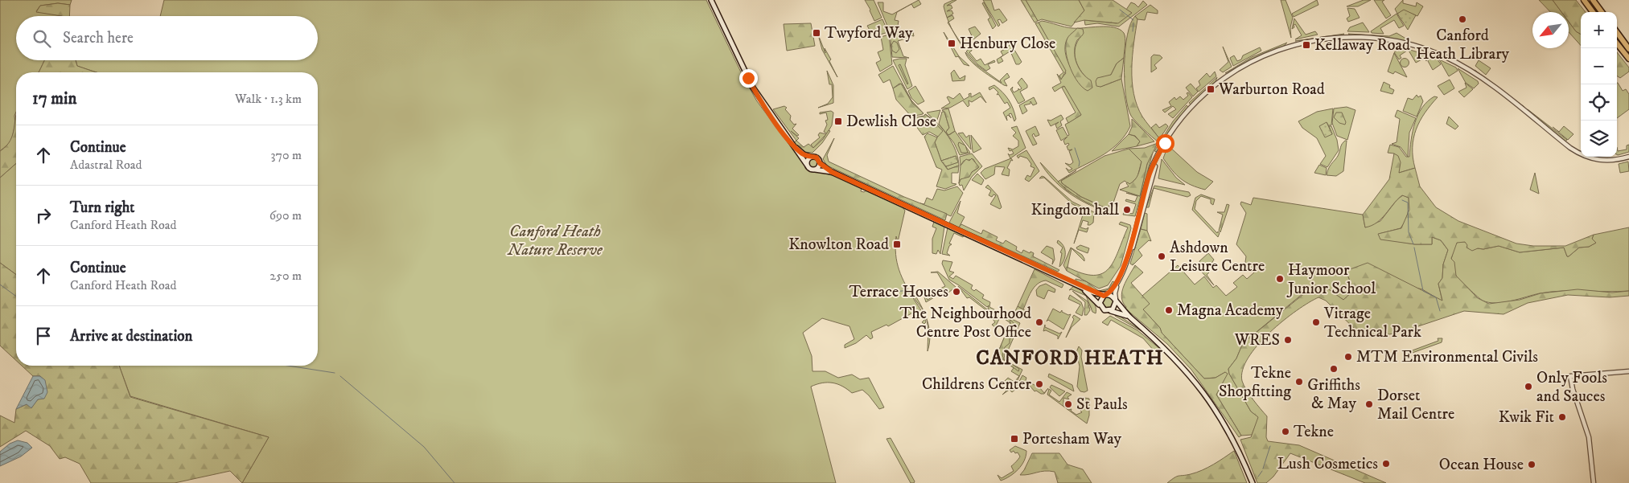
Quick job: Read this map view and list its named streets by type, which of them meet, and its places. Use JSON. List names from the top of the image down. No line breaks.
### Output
{"districts":["CANFORD HEATH"],"parks":["Canford Heath Nature Reserve"],"places":{"other":["Canford Heath Library","Kingdom hall","Ashdown Leisure Centre","Haymoor Junior School","Terrace Houses","Magna Academy","The Neighbourhood Centre Post Office","Vitrage Technical Park","WRES","MTM Environmental Civils","Griffiths & May","Tekne Shopfitting","Childrens Center","Only Fools and Sauces","St Pauls","Dorset Mail Centre","Kwik Fit","Tekne","Lush Cosmetics","Ocean House"],"transit":["Twyford Way","Henbury Close","Kellaway Road","Warburton Road","Dewlish Close","Knowlton Road","Portesham Way"]},"north":"bottom left","page":{"map_buttons":["+","−"],"search":"Search here","heading":["17 min","Walk · 1.3 km"],"list":[["Continue","Adastral Road","370 m"],["Turn right","Canford Heath Road","690 m"],["Continue","Canford Heath Road","250 m"],"Arrive at destination"]}}
